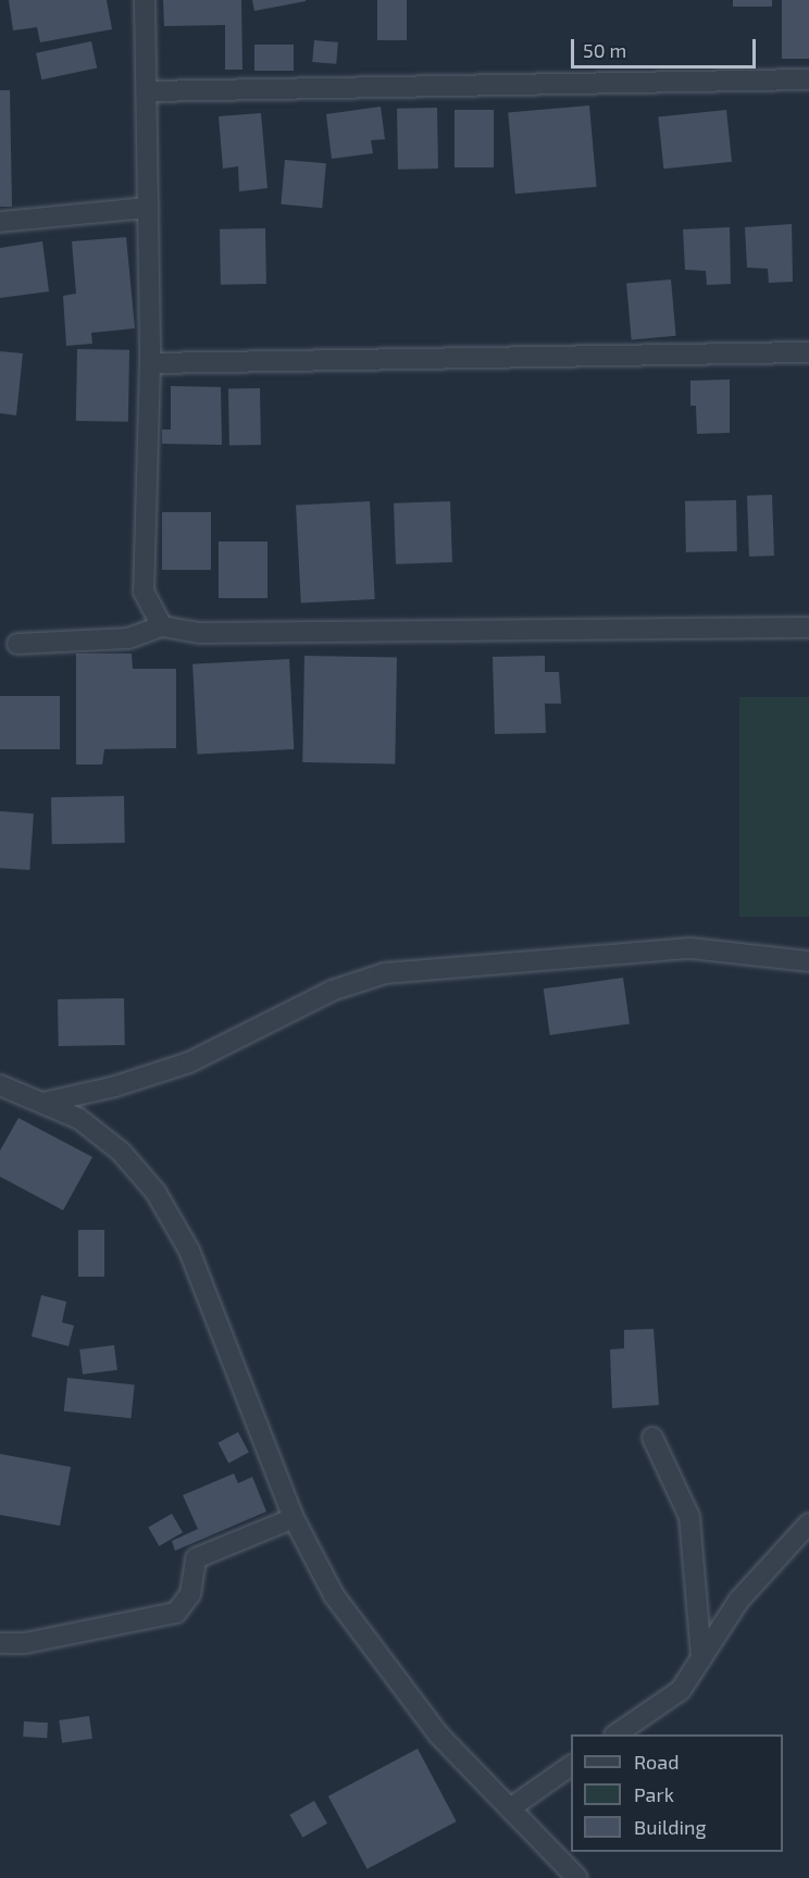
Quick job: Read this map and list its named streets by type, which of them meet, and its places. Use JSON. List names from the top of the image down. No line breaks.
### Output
{"legend":["Road","Park","Building"],"scale_bar":"50 m"}
